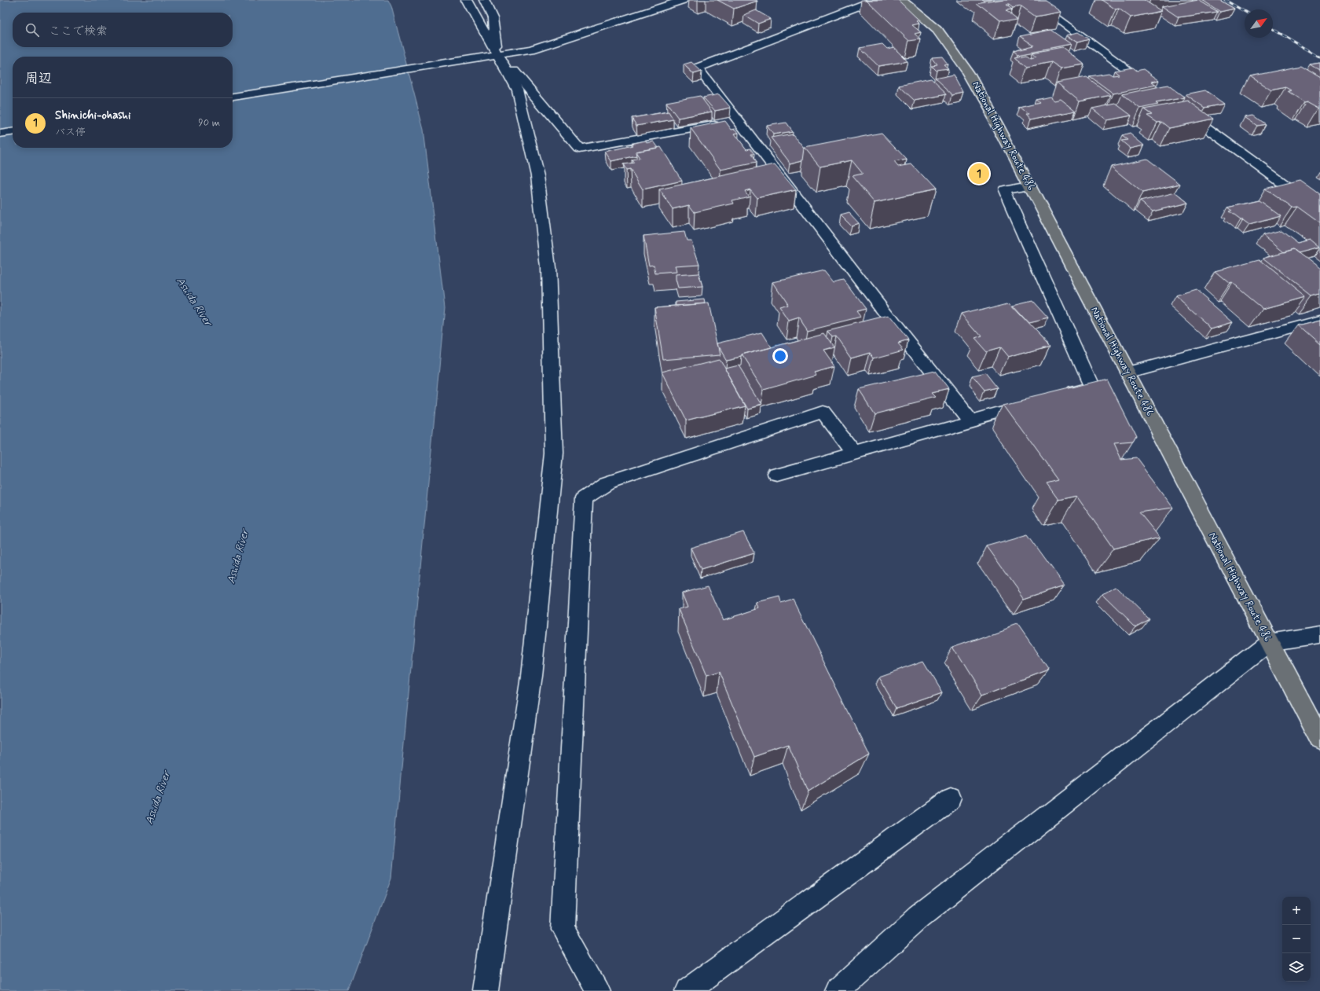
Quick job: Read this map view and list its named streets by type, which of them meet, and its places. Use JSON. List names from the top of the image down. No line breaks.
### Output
{"streets":{"highway":["National Highway Route 486"]},"water":["Ashida River"],"north":"top right","page":{"search":"ここで検索","heading":"周辺","list":[{"mark":"1","name":"Shinichi-ohashi","note":"バス停","value":"90 m"}],"pins":"1","map_buttons":["+","−"]}}
